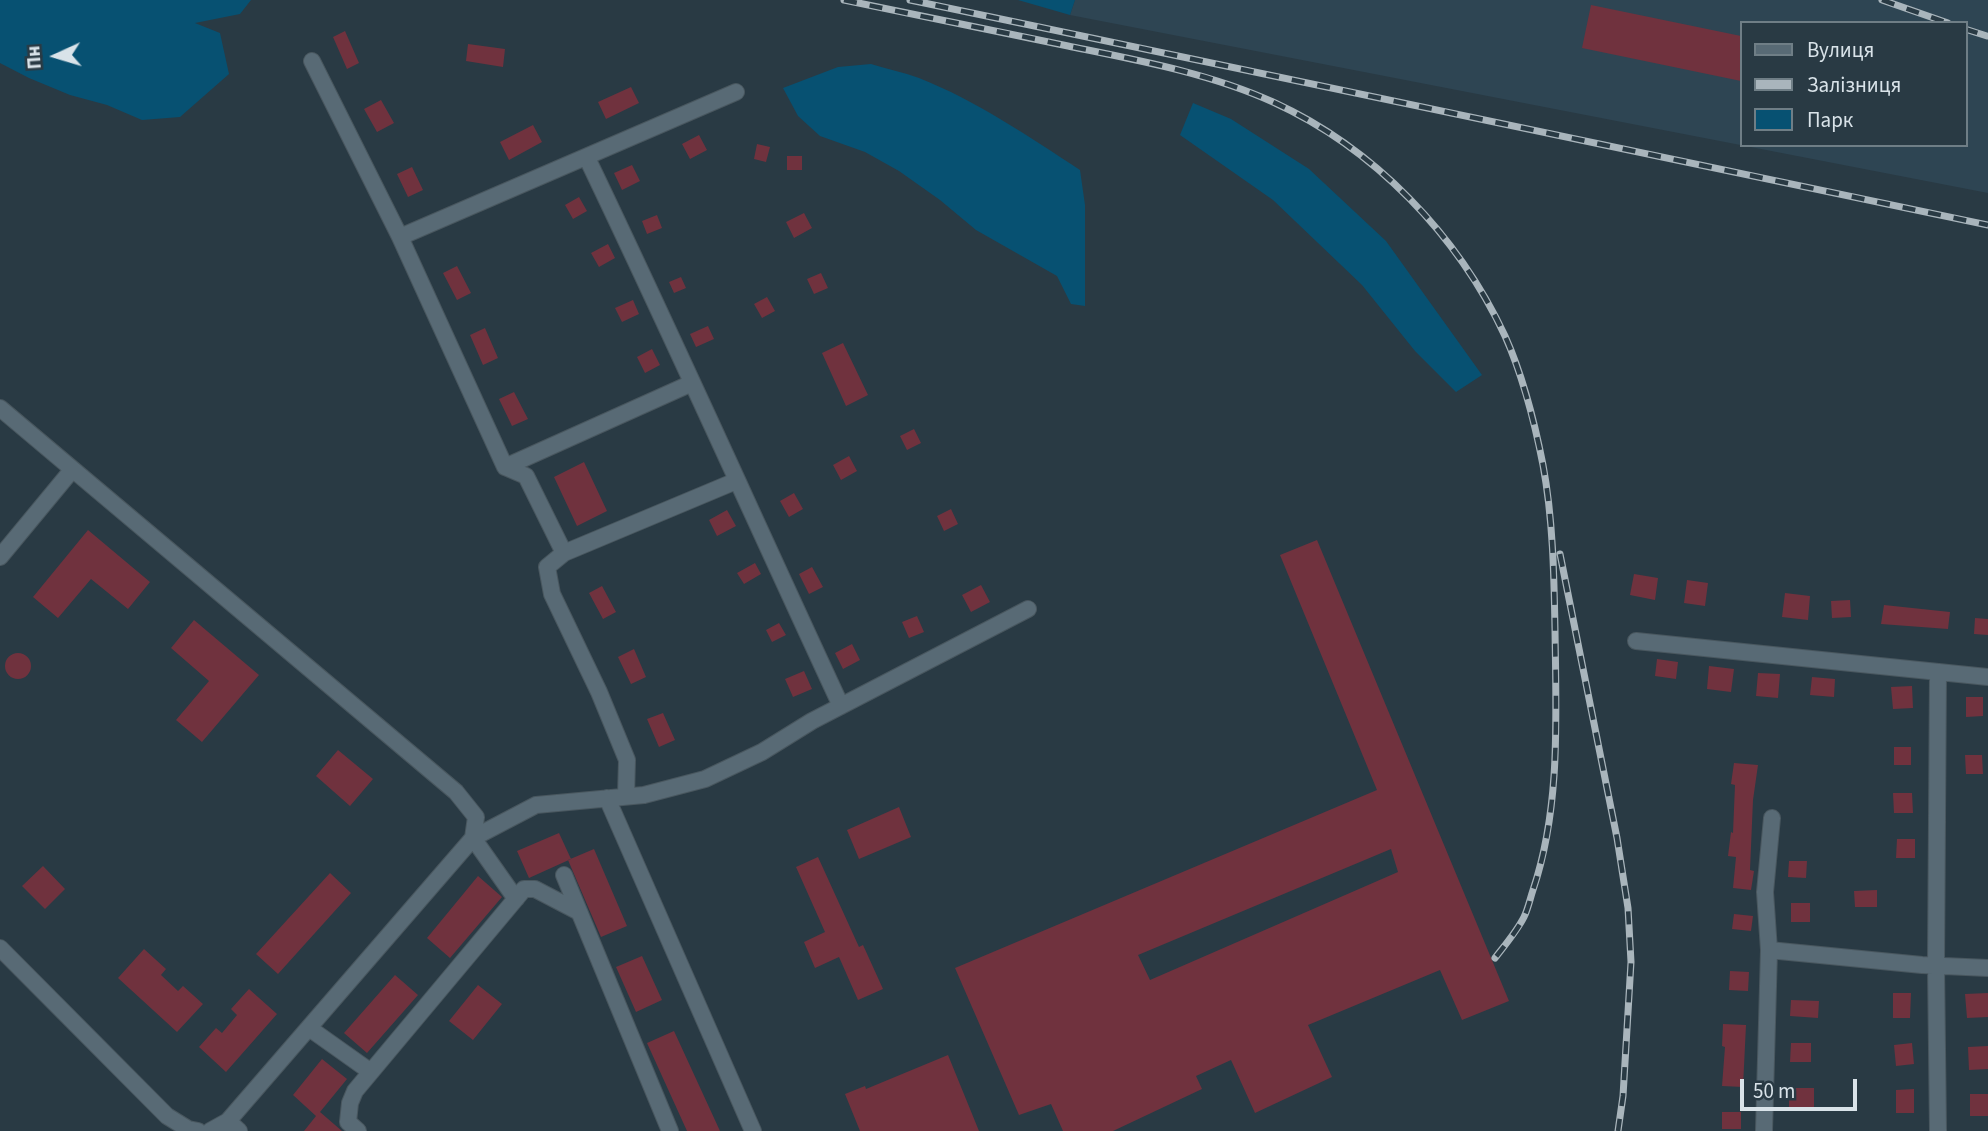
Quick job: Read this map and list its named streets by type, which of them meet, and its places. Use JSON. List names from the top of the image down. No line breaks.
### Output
{"legend":["Вулиця","Залізниця","Парк"],"scale_bar":"50 m","north":"left"}
